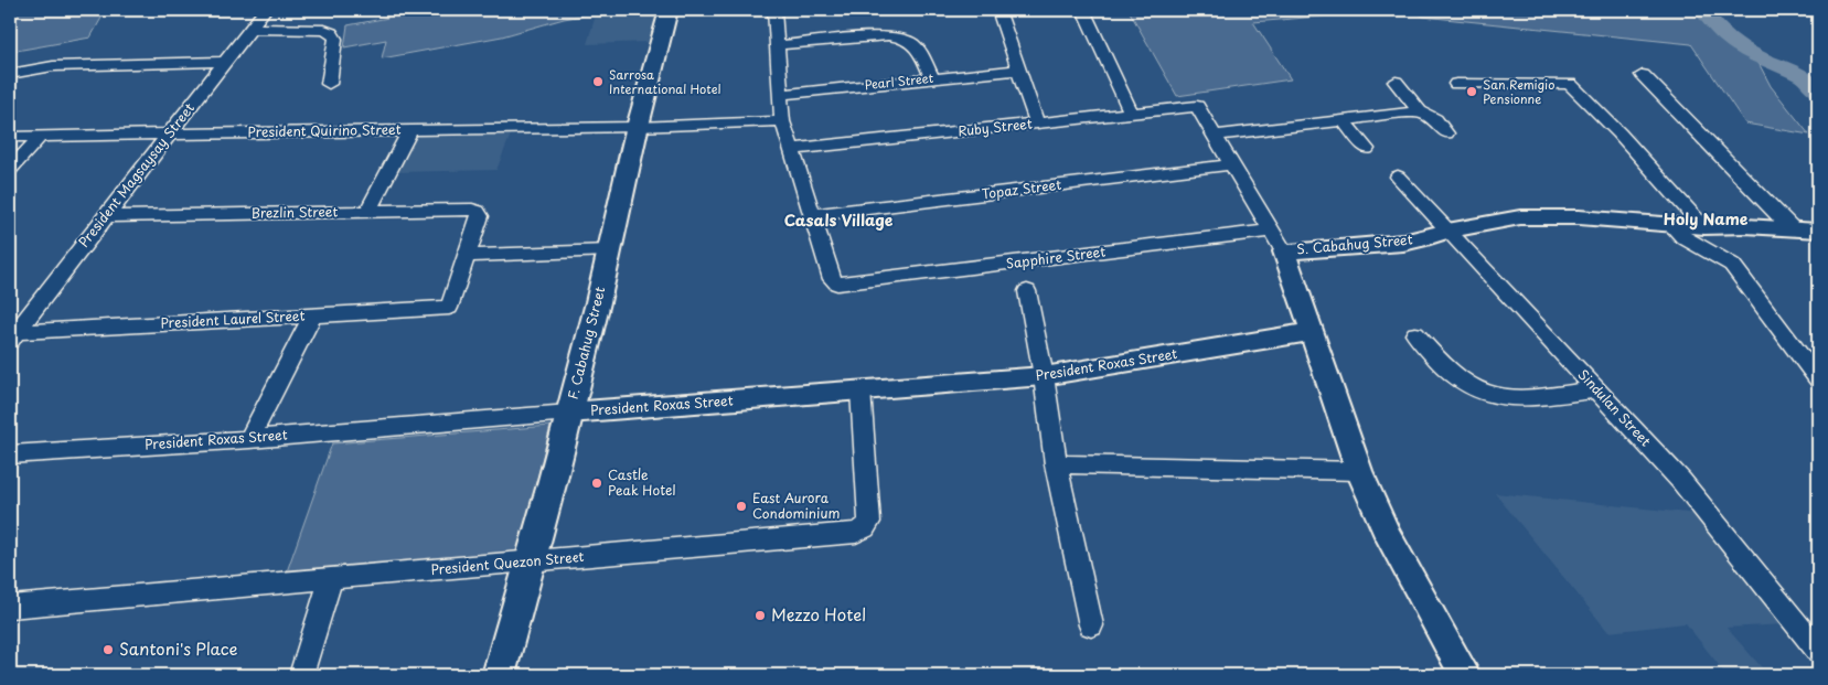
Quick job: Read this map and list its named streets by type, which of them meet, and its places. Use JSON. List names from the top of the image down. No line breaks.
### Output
{"streets":{"main road":["F. Cabahug Street"],"street":["Pearl Street","Ruby Street","President Quirino Street","President Magsaysay Street","Topaz Street","Brezlin Street","S. Cabahug Street","Sapphire Street","President Laurel Street","President Roxas Street","Sindulan Street","President Quezon Street"]},"crossings":[["President Quirino Street","President Magsaysay Street"],["President Quirino Street","F. Cabahug Street"],["President Magsaysay Street","Brezlin Street"],["President Magsaysay Street","President Laurel Street"],["Topaz Street","Sapphire Street"],["Brezlin Street","President Laurel Street"],["S. Cabahug Street","Sapphire Street"],["S. Cabahug Street","President Roxas Street"],["S. Cabahug Street","Sindulan Street"],["F. Cabahug Street","President Roxas Street"],["F. Cabahug Street","President Quezon Street"],["President Roxas Street","President Quezon Street"]],"districts":["Holy Name","Casals Village"],"places":["Sarrosa International Hotel","San Remigio Pensionne","Castle Peak Hotel","East Aurora Condominium","Mezzo Hotel","Santoni's Place"]}
